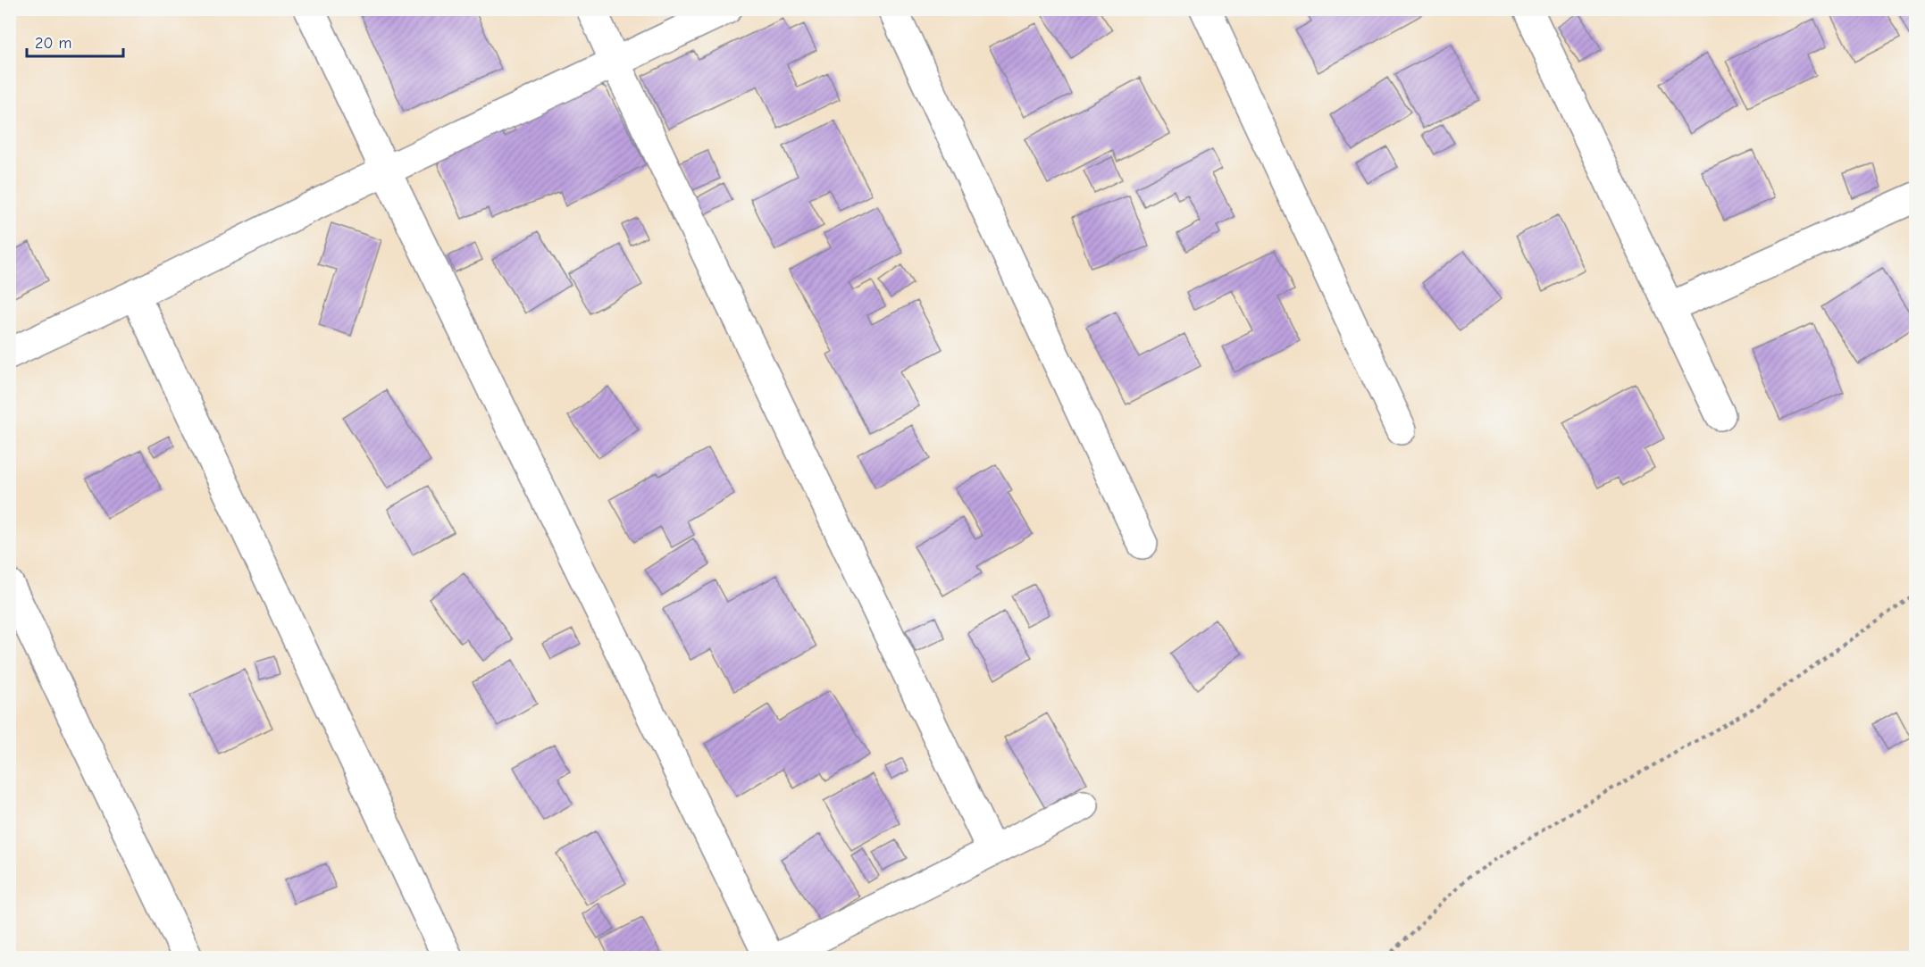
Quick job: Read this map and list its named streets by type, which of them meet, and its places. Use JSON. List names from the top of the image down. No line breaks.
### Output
{"scale_bar":"20 m"}
